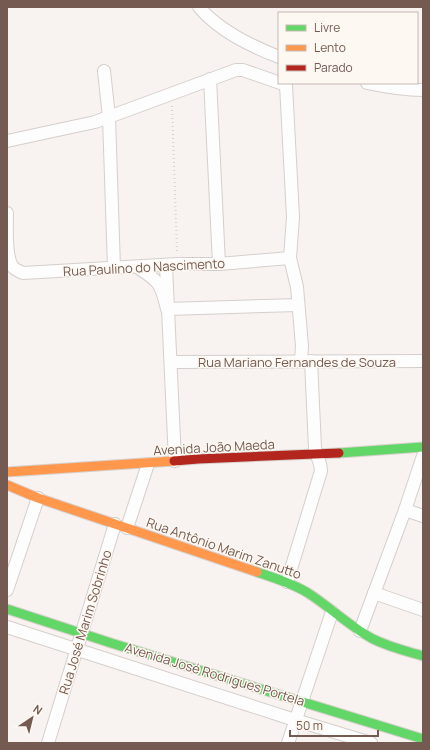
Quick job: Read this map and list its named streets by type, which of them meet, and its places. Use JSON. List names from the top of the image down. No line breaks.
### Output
{"streets":{"street":["Rua Paulino do Nascimento","Rua Mariano Fernandes de Souza","Avenida João Maeda","Rua Antônio Marim Zanutto","Rua José Marim Sobrinho","Avenida José Rodrigues Portela"]},"crossings":[["Rua Antônio Marim Zanutto","Rua José Marim Sobrinho"],["Rua José Marim Sobrinho","Avenida José Rodrigues Portela"]],"legend":["Livre","Lento","Parado"],"scale_bar":"50 m","north":"top right"}
